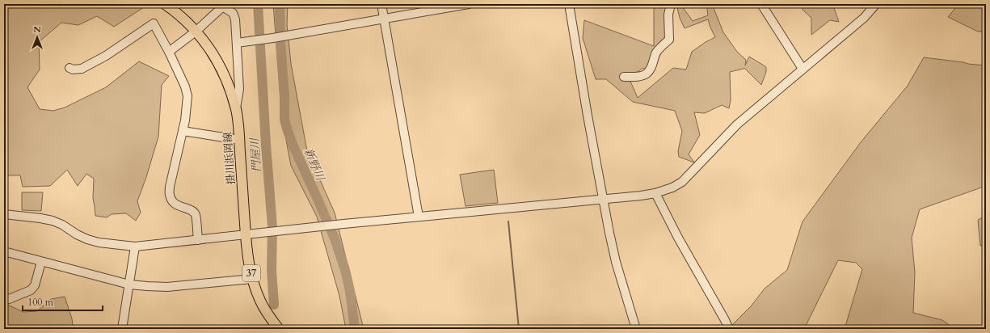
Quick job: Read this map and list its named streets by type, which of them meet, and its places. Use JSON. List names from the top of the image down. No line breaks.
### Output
{"streets":{"main road":["掛川浜岡線","37"]},"water":["門屋川","新野川"],"scale_bar":"100 m","north":"top"}
